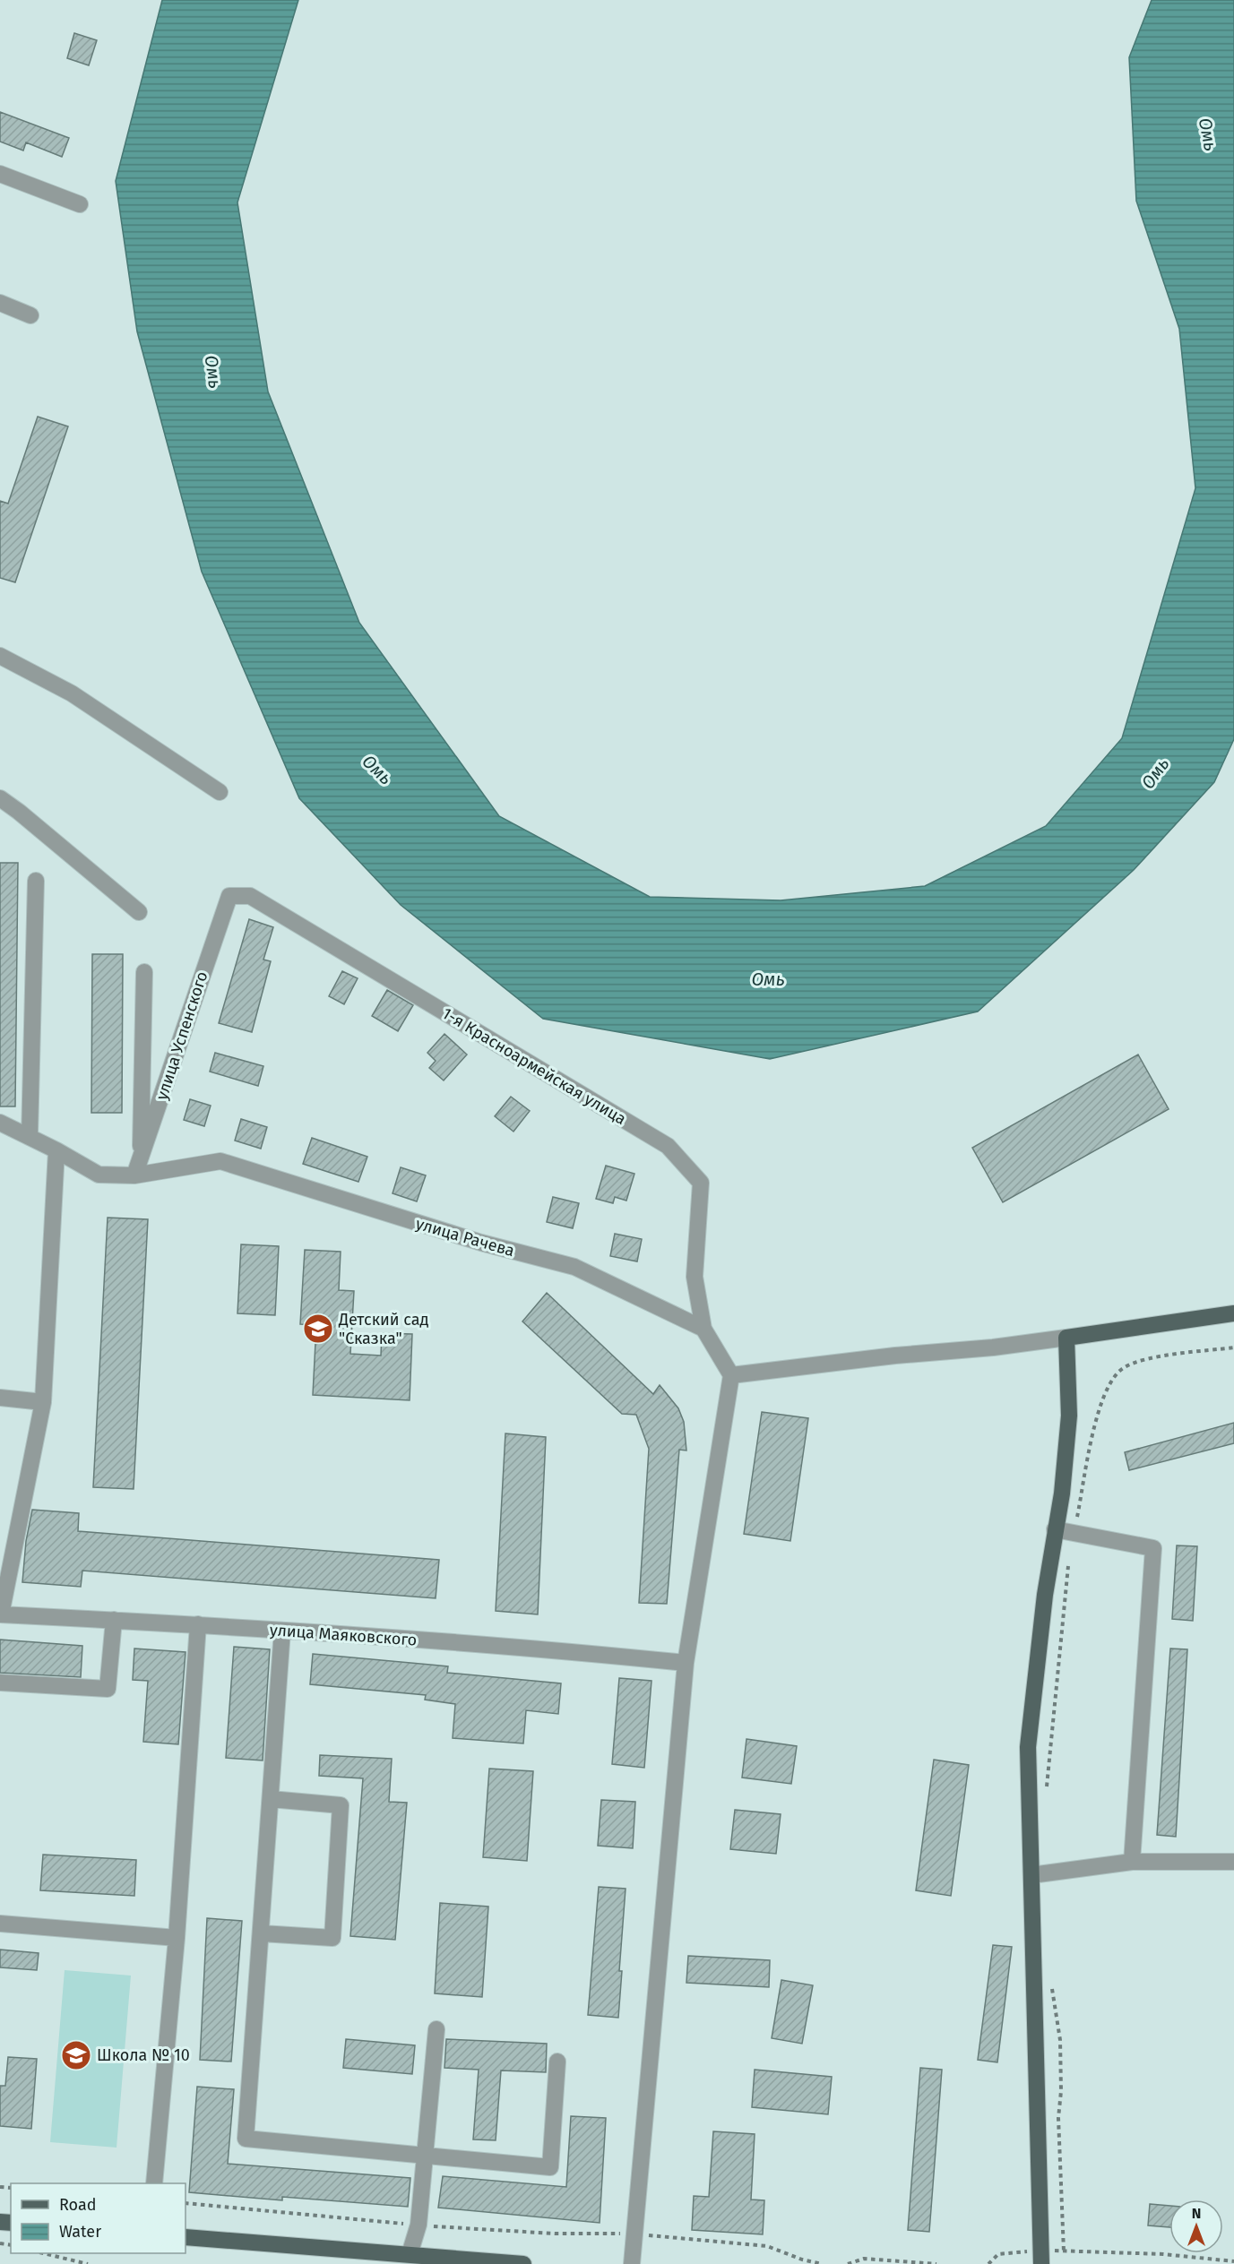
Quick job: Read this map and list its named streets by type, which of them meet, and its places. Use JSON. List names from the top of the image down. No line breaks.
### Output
{"streets":{"street":["улица Успенского","1-я Красноармейская улица","улица Рачева","улица Маяковского"]},"crossings":[["улица Успенского","1-я Красноармейская улица"],["улица Успенского","улица Рачева"],["1-я Красноармейская улица","улица Рачева"]],"water":["Омь"],"places":{"school or university":["Детский сад \"Сказка\"","Школа № 10"]},"legend":["Road","Water"],"north":"top"}
